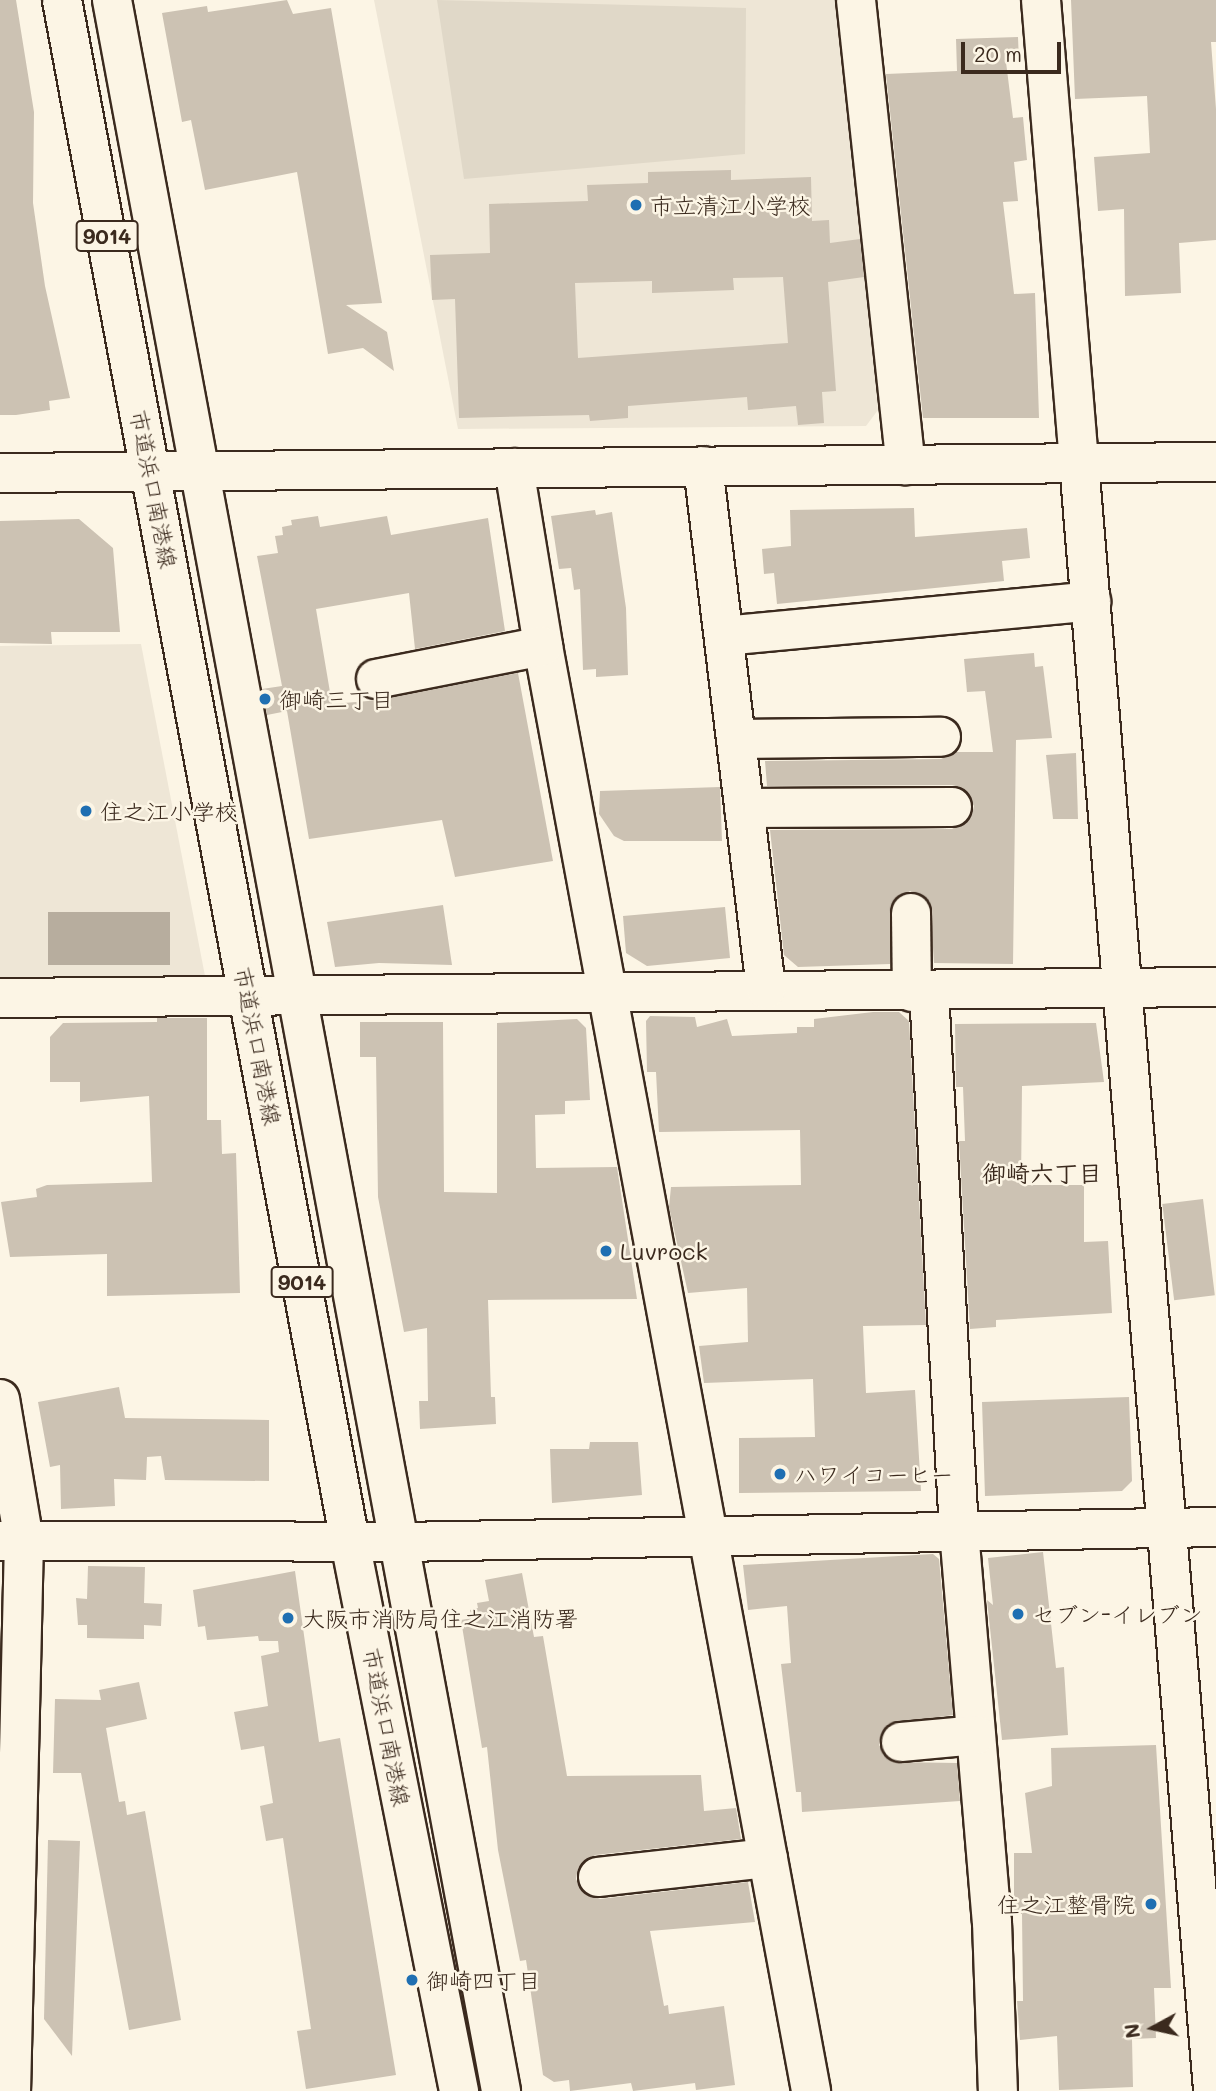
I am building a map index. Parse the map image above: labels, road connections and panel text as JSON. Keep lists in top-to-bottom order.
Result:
{
  "streets": {
    "street": ["9014", "市道浜口南港線"]
  },
  "districts": ["御崎六丁目"],
  "places": [
    "市立清江小学校",
    "御崎三丁目",
    "住之江小学校",
    "Luvrock",
    "ハワイコーヒー",
    "セブン-イレブン",
    "大阪市消防局住之江消防署",
    "住之江整骨院",
    "御崎四丁目"
  ],
  "scale_bar": "20 m",
  "north": "left"
}
